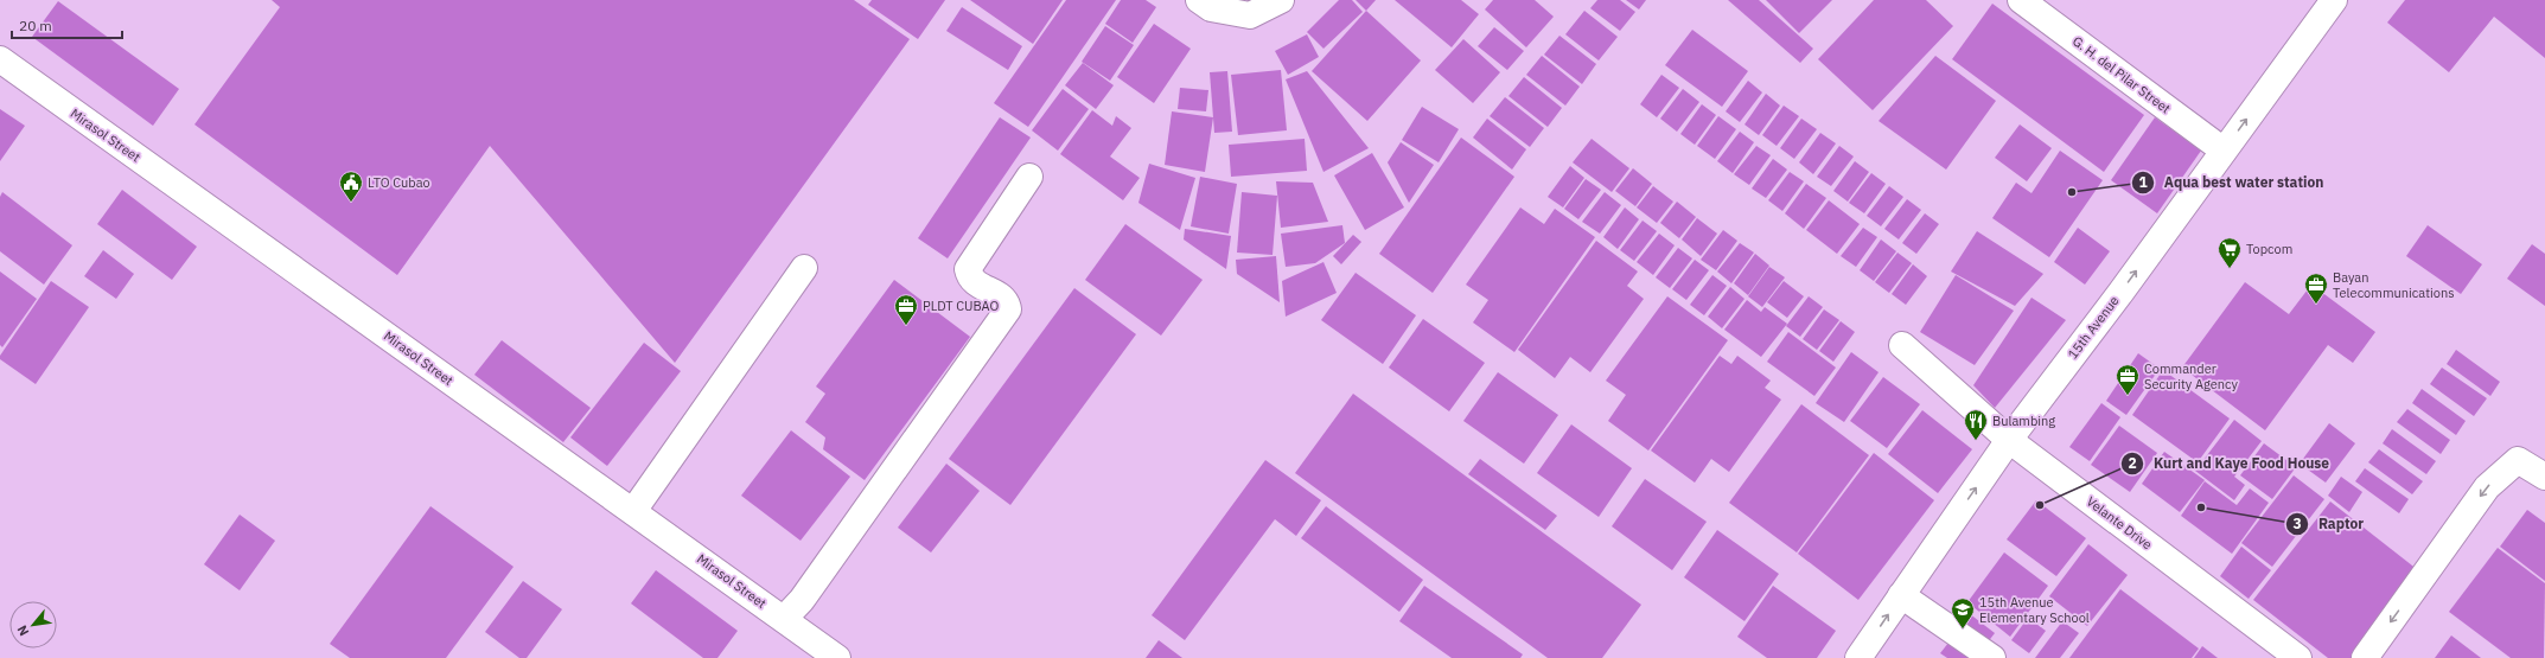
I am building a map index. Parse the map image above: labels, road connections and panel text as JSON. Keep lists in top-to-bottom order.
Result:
{
  "streets": {
    "street": [
      "G. H. del Pilar Street",
      "Mirasol Street",
      "15th Avenue",
      "Velante Drive"
    ]
  },
  "crossings": [
    ["G. H. del Pilar Street", "15th Avenue"],
    ["15th Avenue", "Velante Drive"]
  ],
  "one_way": ["15th Avenue"],
  "places": {
    "other": ["Aqua best water station", "Kurt and Kaye Food House", "Raptor"],
    "public building": ["LTO Cubao"],
    "supermarket": ["Topcom"],
    "office": ["Bayan Telecommunications", "PLDT CUBAO", "Commander Security Agency"],
    "restaurant": ["Bulambing"],
    "school or university": ["15th Avenue Elementary School"]
  },
  "scale_bar": "20 m",
  "north": "bottom left"
}
